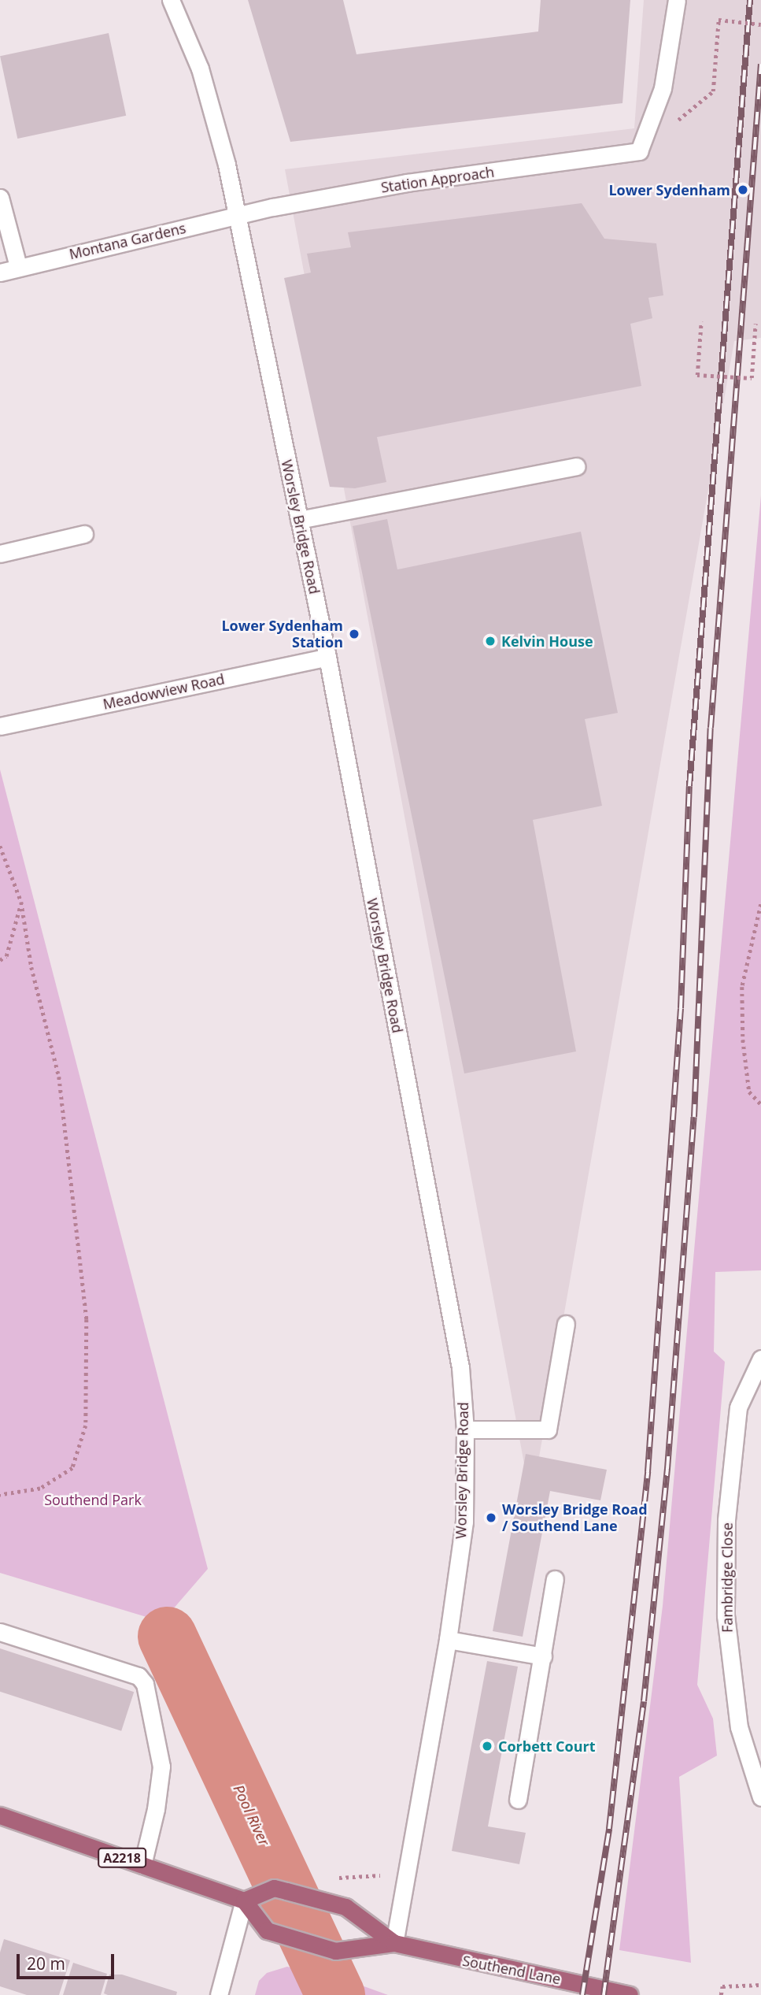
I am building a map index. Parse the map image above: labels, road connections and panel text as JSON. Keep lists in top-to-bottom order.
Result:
{
  "streets": {
    "main road": ["A2218", "Southend Lane"],
    "street": [
      "Station Approach",
      "Montana Gardens",
      "Worsley Bridge Road",
      "Meadowview Road",
      "Fambridge Close"
    ]
  },
  "crossings": [
    ["Station Approach", "Montana Gardens"],
    ["Station Approach", "Worsley Bridge Road"],
    ["Montana Gardens", "Worsley Bridge Road"],
    ["Worsley Bridge Road", "Meadowview Road"],
    ["Worsley Bridge Road", "Southend Lane"],
    ["A2218", "Southend Lane"]
  ],
  "water": ["Pool River"],
  "parks": ["Southend Park"],
  "places": [
    "Lower Sydenham",
    "Lower Sydenham Station",
    "Kelvin House",
    "Worsley Bridge Road / Southend Lane",
    "Corbett Court"
  ],
  "scale_bar": "20 m"
}
